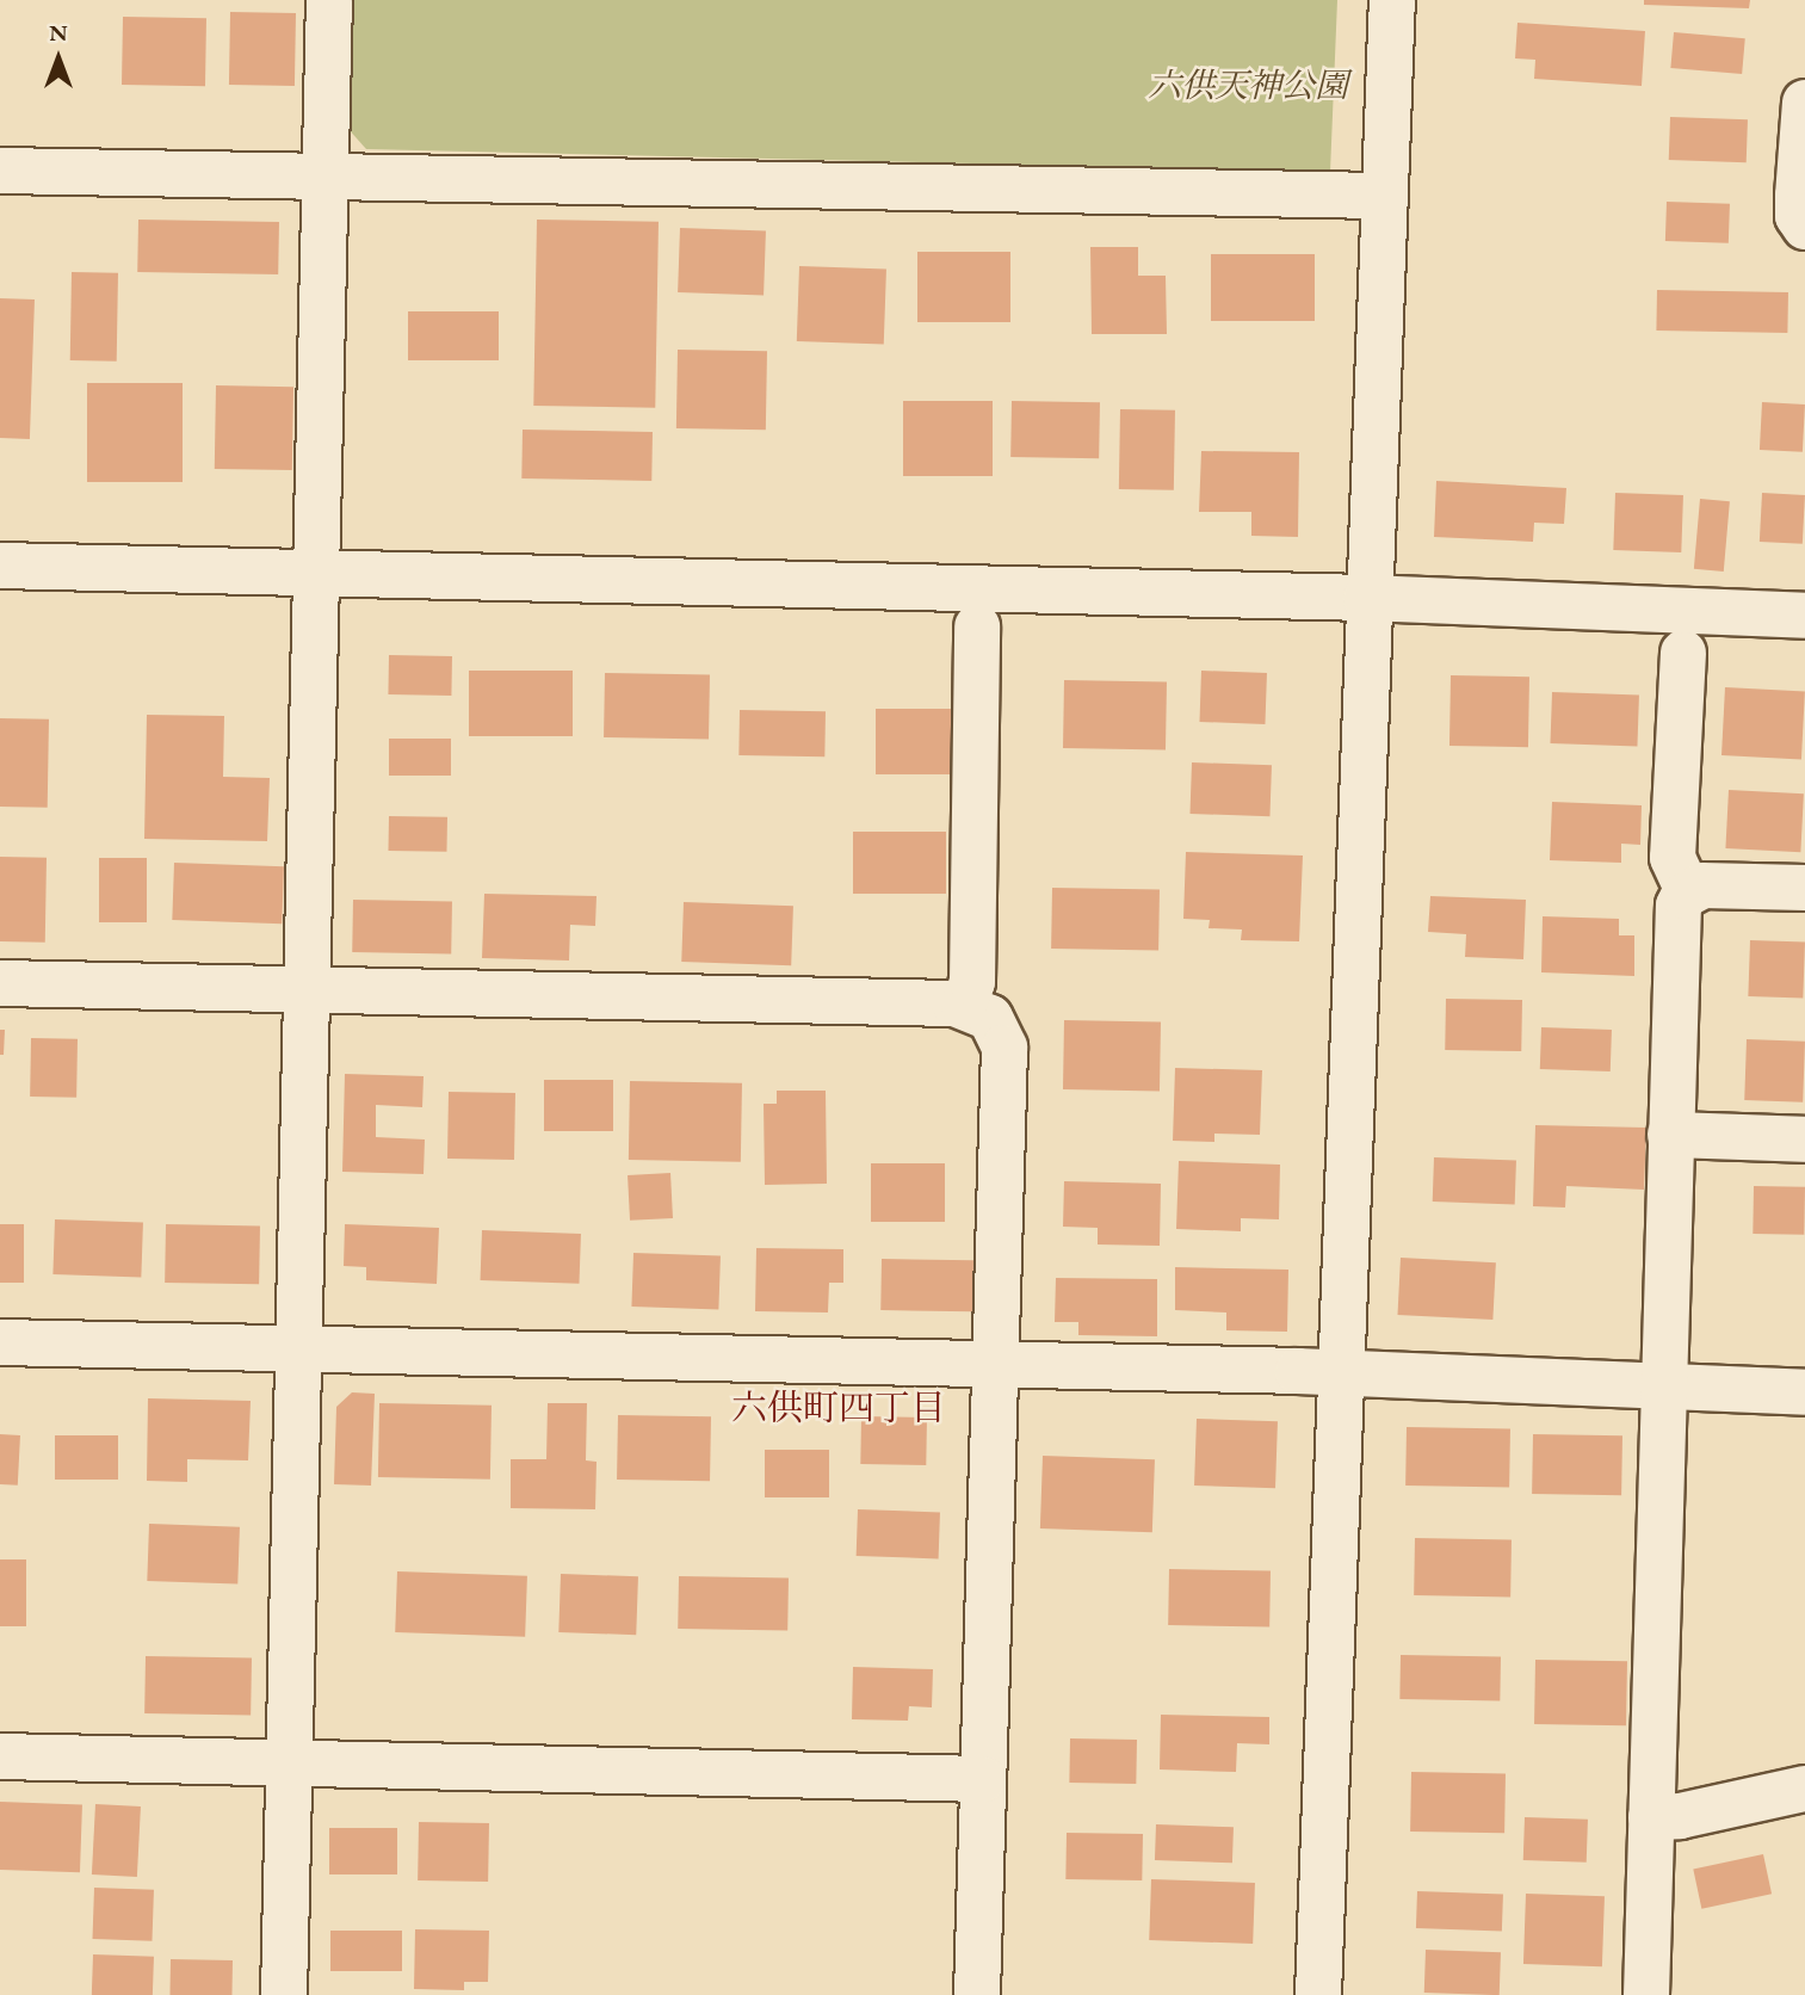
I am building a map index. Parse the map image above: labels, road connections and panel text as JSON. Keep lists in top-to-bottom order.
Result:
{
  "districts": ["六供町四丁目"],
  "parks": ["六供天神公園"],
  "north": "top"
}
